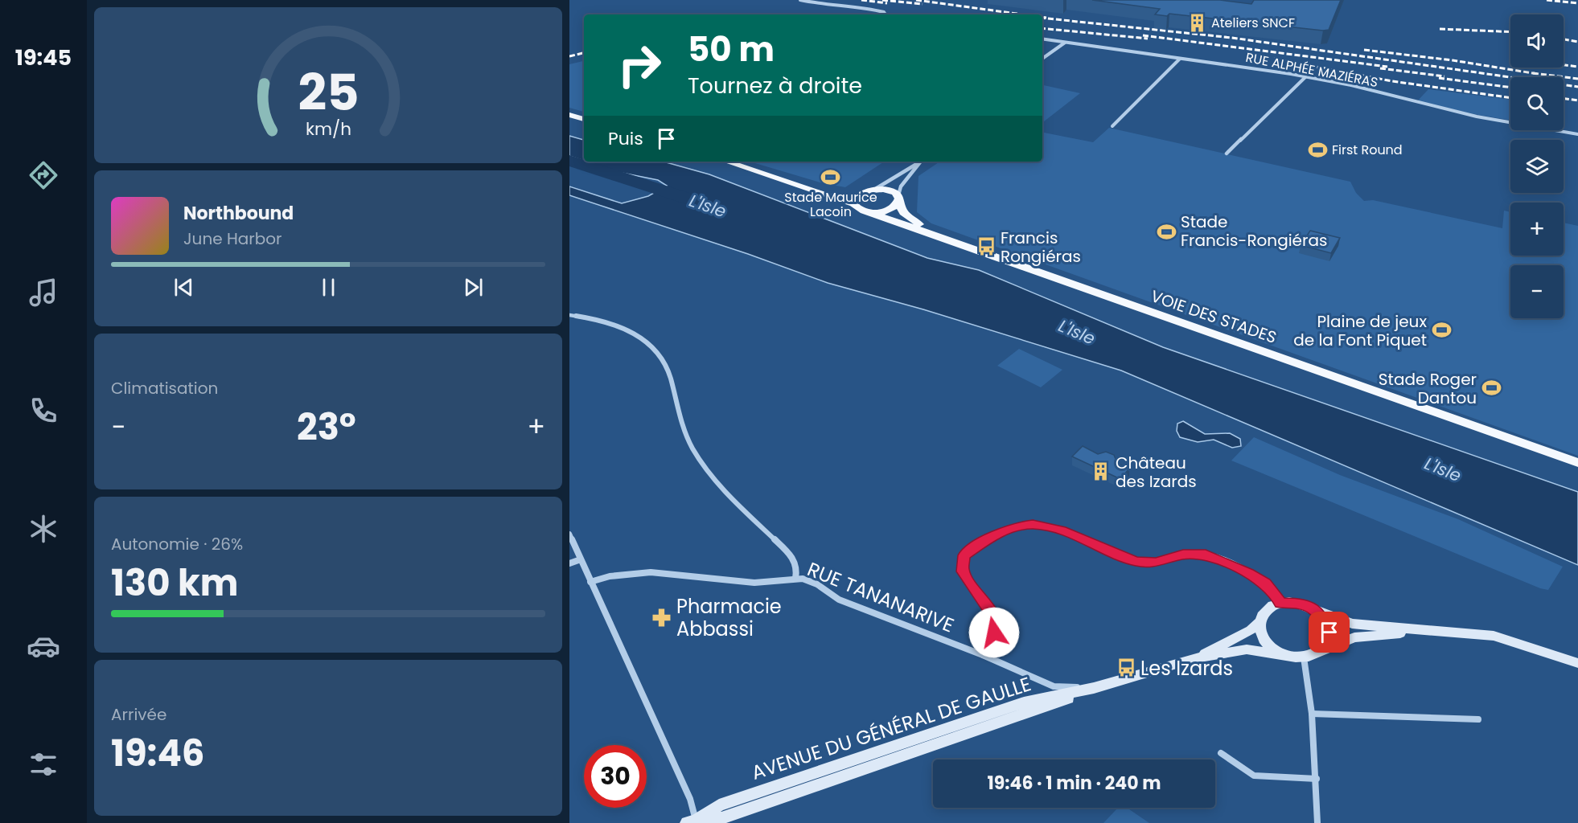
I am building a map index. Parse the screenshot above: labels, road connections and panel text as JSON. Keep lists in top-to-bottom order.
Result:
{
  "streets": {
    "main road": ["VOIE DES STADES"],
    "street": ["RUE ALPHÉE MAZIÉRAS", "RUE TANANARIVE"]
  },
  "water": ["L'Isle"],
  "places": {
    "building": ["Ateliers SNCF", "Château des Izards"],
    "sports": [
      "First Round",
      "Stade Maurice Lacoin",
      "Stade Francis-Rongiéras",
      "Plaine de jeux de la Font Piquet",
      "Stade Roger Dantou"
    ],
    "bus stop": ["Francis Rongiéras", "Les Izards"],
    "pharmacy": ["Pharmacie Abbassi"]
  },
  "page": {
    "tabs": "19:45",
    "map_buttons": ["+", "−"],
    "turn": ["50 m", "Tournez à droite"],
    "then": "Puis",
    "song": ["Northbound", "June Harbor"],
    "tile": [
      "Climatisation",
      ["Autonomie · 26%", "130 km"],
      ["Arrivée", "19:46"]
    ],
    "heat": ["−", "23°", "+"],
    "limit": "30",
    "trip": "19:46 · 1 min · 240 m",
    "gauge": ["25", "km/h"]
  }
}
